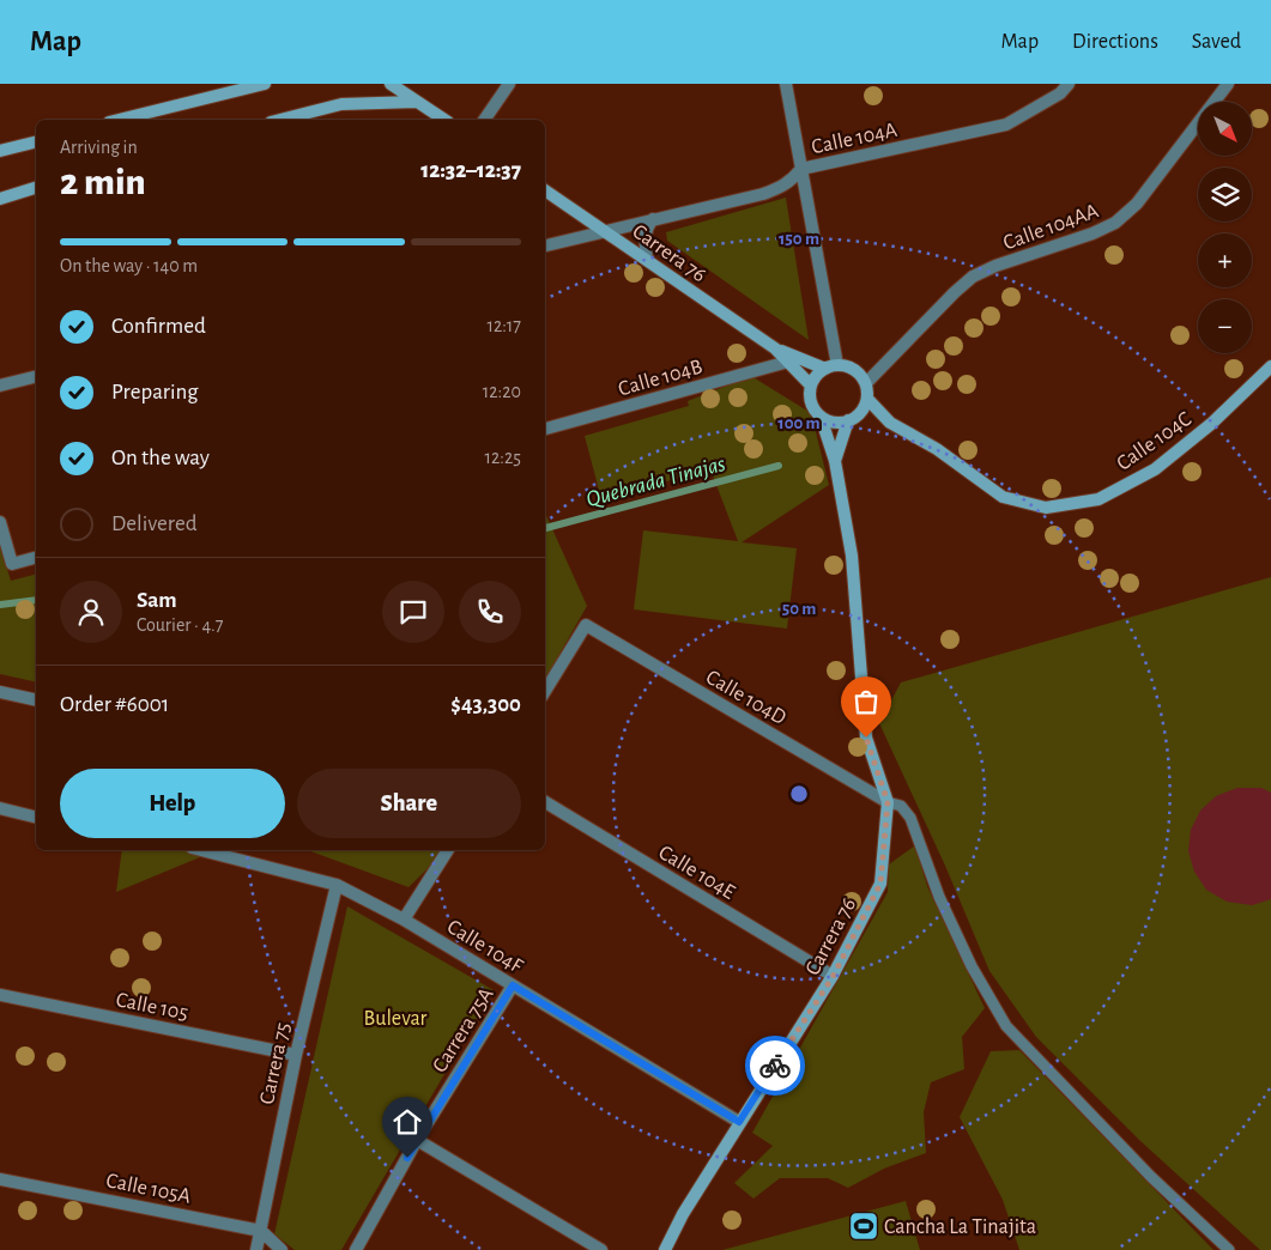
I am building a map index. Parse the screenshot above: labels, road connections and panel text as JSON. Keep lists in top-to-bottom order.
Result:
{
  "streets": {
    "main road": ["Carrera 76", "Calle 104C"],
    "street": [
      "Calle 104A",
      "Calle 104AA",
      "Calle 104B",
      "Calle 104D",
      "Calle 104E",
      "Calle 104F",
      "Calle 105",
      "Carrera 75A",
      "Carrera 75",
      "Calle 105A"
    ]
  },
  "crossings": [
    ["Calle 104A", "Carrera 76"],
    ["Calle 104AA", "Carrera 76"],
    ["Carrera 76", "Calle 104B"],
    ["Carrera 76", "Calle 104D"],
    ["Carrera 76", "Calle 104E"],
    ["Carrera 76", "Calle 104F"],
    ["Calle 104F", "Carrera 75A"],
    ["Calle 104F", "Carrera 75"],
    ["Calle 105", "Carrera 75"],
    ["Carrera 75", "Calle 105A"]
  ],
  "water": ["Quebrada Tinajas"],
  "parks": ["Bulevar"],
  "places": {
    "sports": ["Cancha La Tinajita"]
  },
  "north": "bottom right",
  "page": {
    "header": "Map",
    "nav": ["Map", "Directions", "Saved"],
    "map_buttons": ["+", "−"],
    "heading": ["2 min", "Arriving in", "12:32–12:37"],
    "panel": [
      "Sam",
      "Courier · 4.7",
      "Order #6001",
      "$43,300"
    ],
    "bar": "On the way · 140 m",
    "list": [
      ["Confirmed", "12:17"],
      ["Preparing", "12:20"],
      ["On the way", "12:25"],
      "Delivered"
    ],
    "buttons": ["Help", "Share"]
  },
  "rings": ["150 m", "100 m", "50 m"]
}
